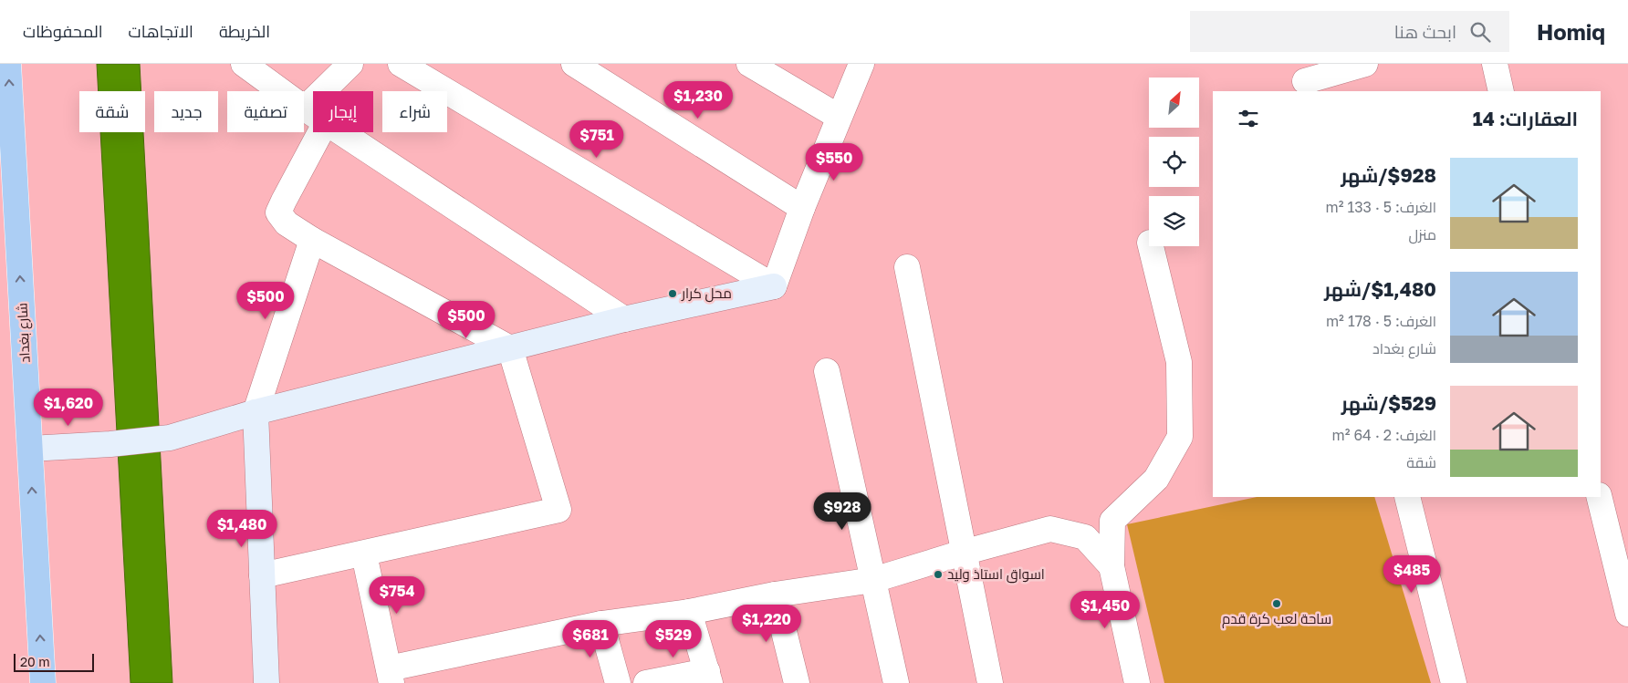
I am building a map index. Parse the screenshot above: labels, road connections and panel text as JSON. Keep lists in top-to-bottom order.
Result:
{
  "streets": {
    "highway": ["شارع بغداد"]
  },
  "one_way": ["شارع بغداد"],
  "places": ["محل كرار", "اسواق استاذ وليد", "ساحة لعب كرة قدم"],
  "scale_bar": "20 m",
  "north": "top right",
  "page": {
    "header": "Homiq",
    "search": "ابحث هنا",
    "nav": ["الخريطة", "الاتجاهات", "المحفوظات"],
    "price": [
      "$1,230",
      "$751",
      "$550",
      "$500",
      "$500",
      "$1,620",
      "$928",
      "$1,480",
      "$485",
      "$754",
      "$1,450",
      "$1,220",
      "$681",
      "$529"
    ],
    "chip": [
      "شراء",
      "إيجار",
      "تصفية",
      "جديد",
      "شقة"
    ],
    "heading": "العقارات: 14",
    "list": [
      {
        "name": "$928/شهر",
        "note": "الغرف: 5 · 133 m² · منزل"
      },
      {
        "name": "$1,480/شهر",
        "note": "الغرف: 5 · 178 m² · شارع بغداد"
      },
      {
        "name": "$529/شهر",
        "note": "الغرف: 2 · 64 m² · شقة"
      }
    ],
    "scale": "20 m"
  }
}
